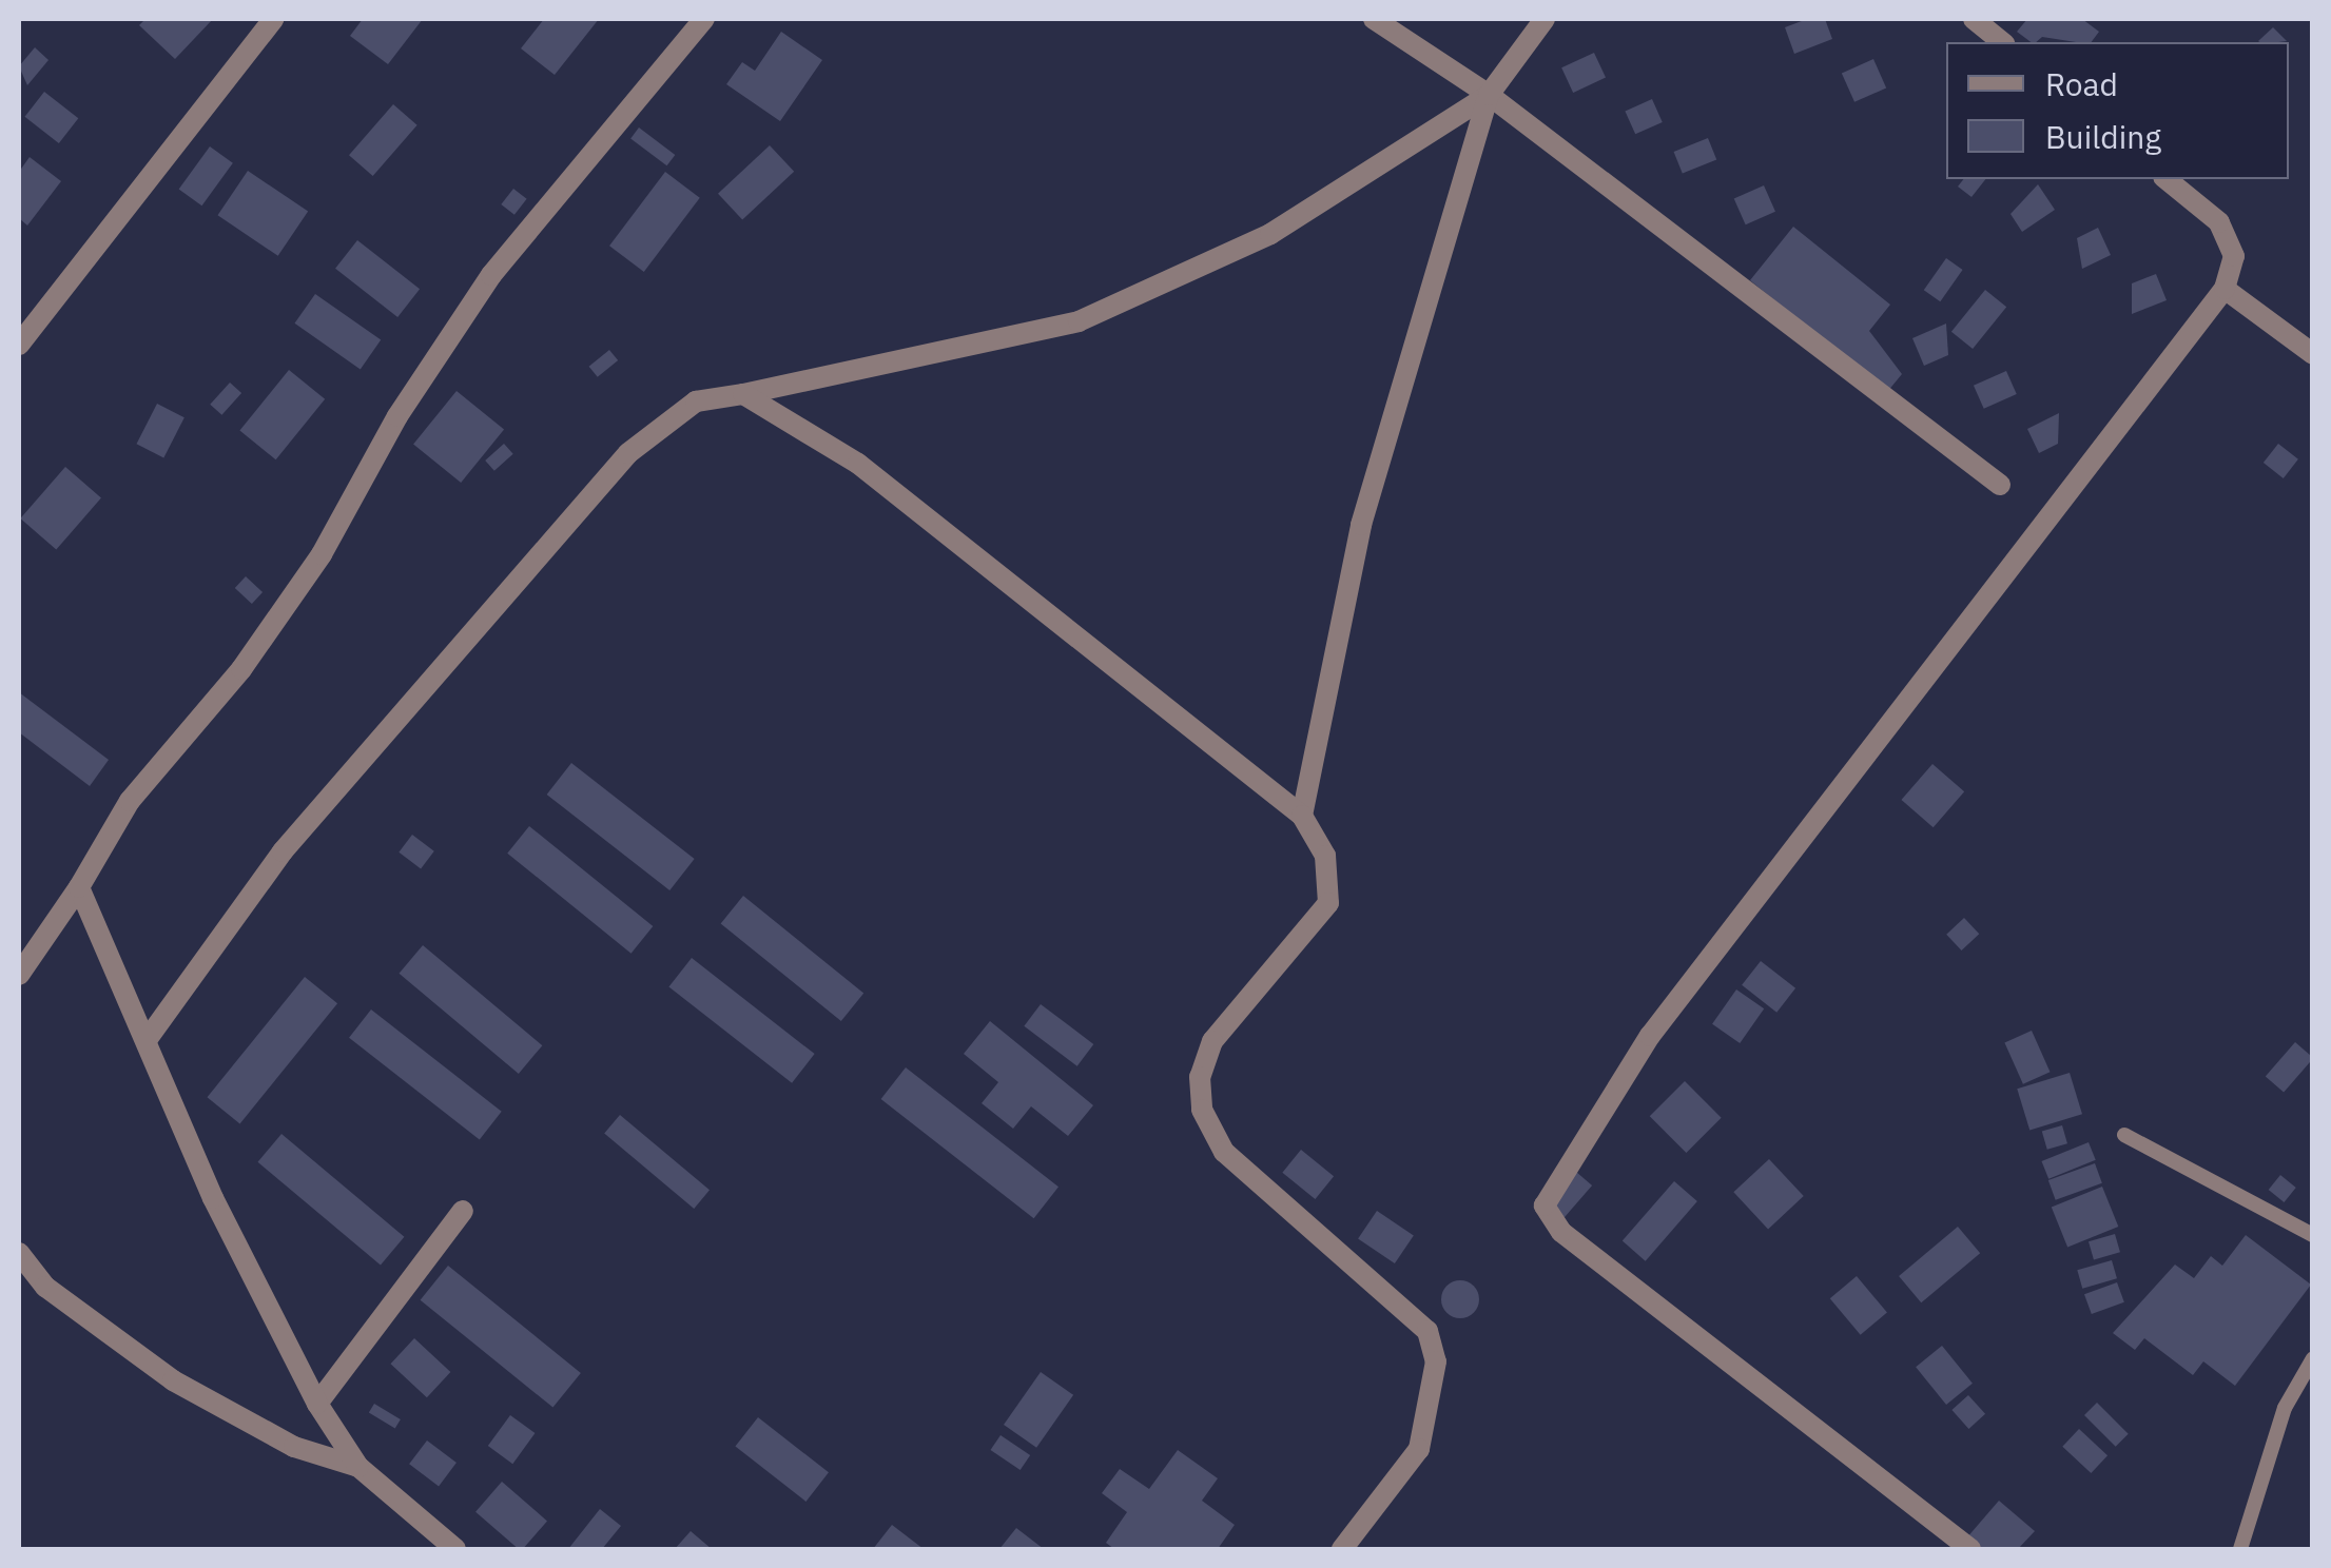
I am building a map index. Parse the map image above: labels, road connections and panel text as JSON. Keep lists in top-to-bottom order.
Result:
{
  "legend": ["Road", "Building"]
}
